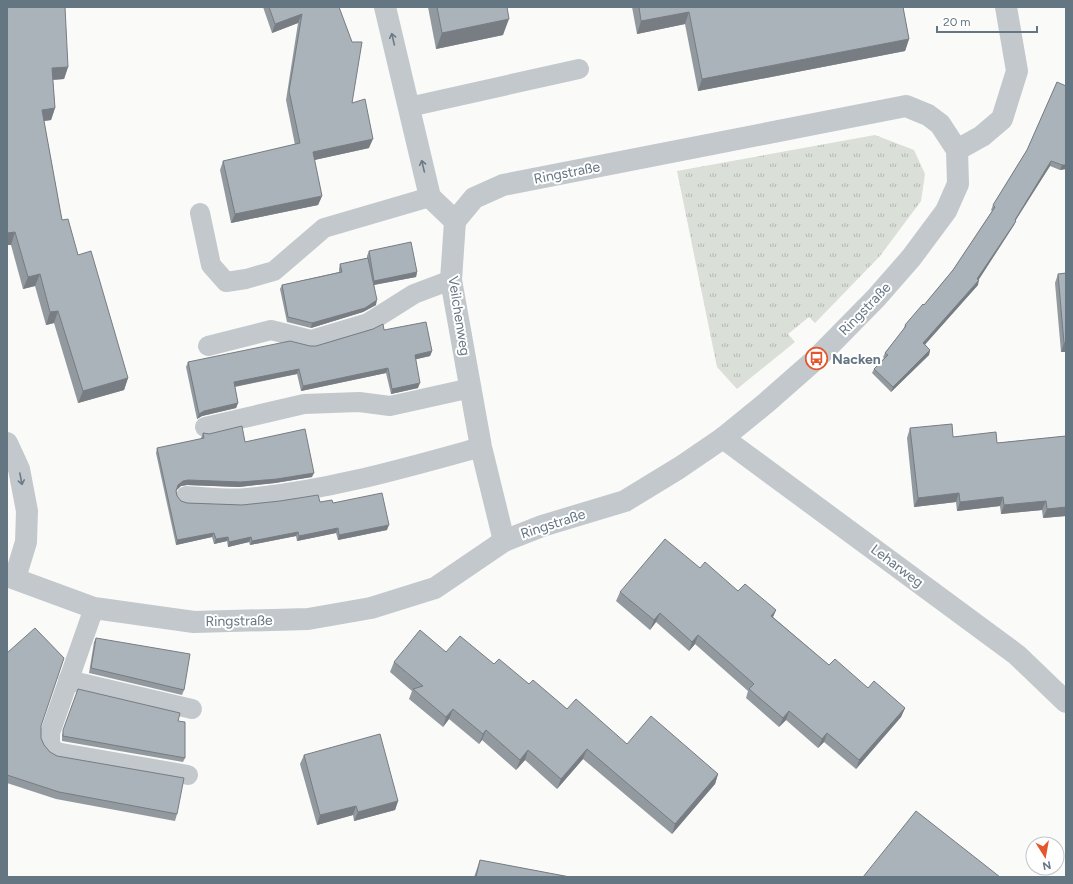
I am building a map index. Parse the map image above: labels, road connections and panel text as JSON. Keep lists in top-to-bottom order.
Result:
{
  "streets": {
    "street": ["Ringstraße", "Veilchenweg", "Leharweg"]
  },
  "crossings": [
    ["Ringstraße", "Veilchenweg"],
    ["Ringstraße", "Leharweg"]
  ],
  "places": {
    "bus stop": ["Nacken"]
  },
  "scale_bar": "20 m",
  "north": "bottom"
}
